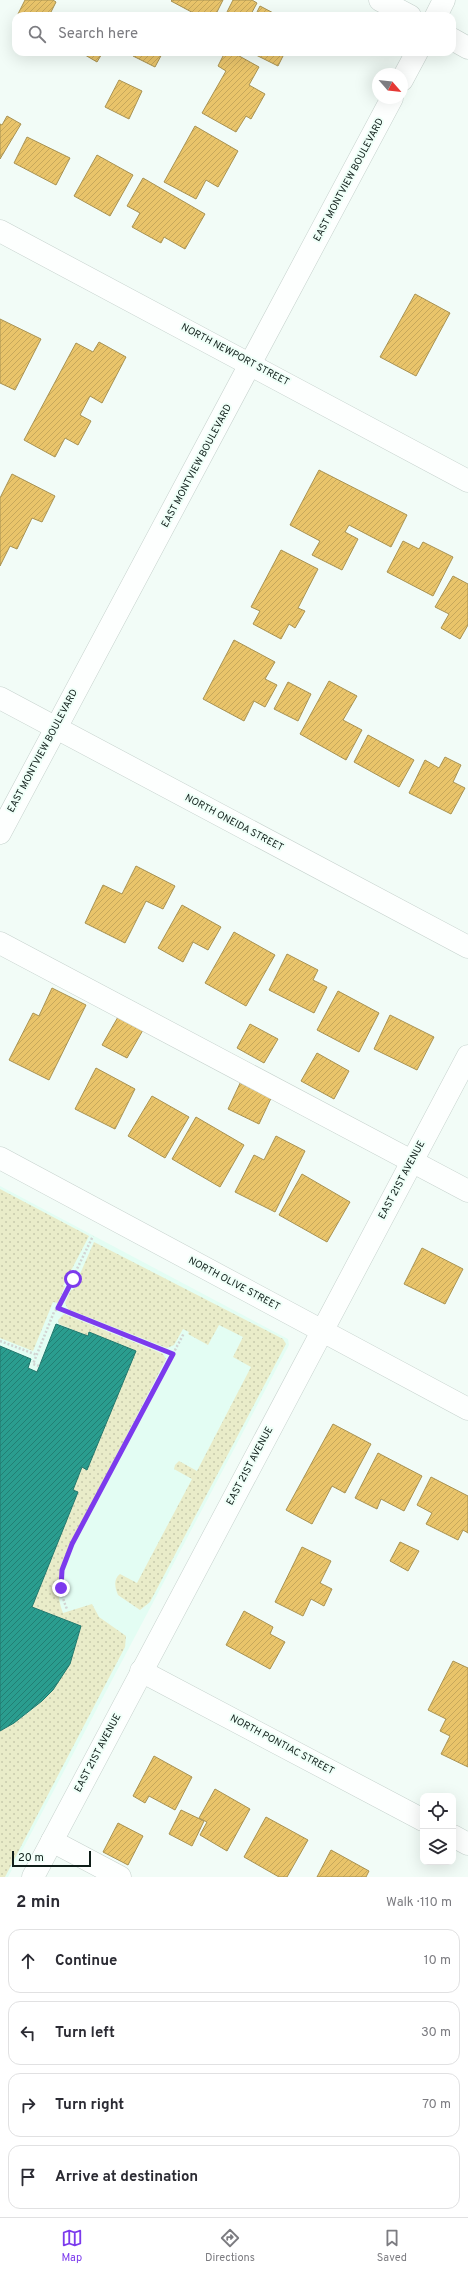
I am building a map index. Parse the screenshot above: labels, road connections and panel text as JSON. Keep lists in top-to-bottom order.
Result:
{
  "streets": {
    "street": [
      "EAST MONTVIEW BOULEVARD",
      "NORTH NEWPORT STREET",
      "NORTH ONEIDA STREET",
      "EAST 21ST AVENUE",
      "NORTH OLIVE STREET",
      "NORTH PONTIAC STREET"
    ]
  },
  "crossings": [
    ["EAST MONTVIEW BOULEVARD", "NORTH NEWPORT STREET"],
    ["EAST MONTVIEW BOULEVARD", "NORTH ONEIDA STREET"],
    ["EAST 21ST AVENUE", "NORTH OLIVE STREET"],
    ["EAST 21ST AVENUE", "NORTH PONTIAC STREET"]
  ],
  "scale_bar": "20 m",
  "north": "bottom right",
  "page": {
    "search": "Search here",
    "scale": "20 m",
    "heading": ["2 min", "Walk · 110 m"],
    "list": [
      ["Continue", "10 m"],
      ["Turn left", "30 m"],
      ["Turn right", "70 m"],
      "Arrive at destination"
    ],
    "nav": ["Map", "Directions", "Saved"]
  }
}
